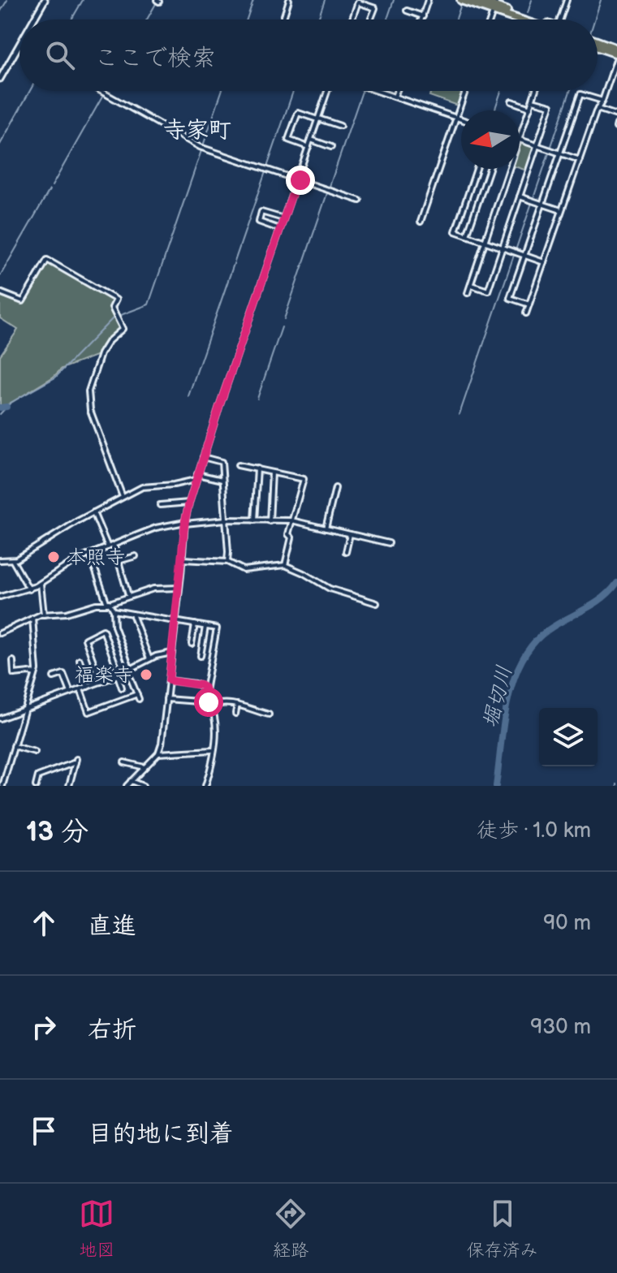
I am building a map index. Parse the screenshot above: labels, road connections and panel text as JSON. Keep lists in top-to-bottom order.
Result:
{
  "districts": ["寺家町"],
  "water": ["堀切川"],
  "places": ["本照寺", "福楽寺"],
  "north": "left",
  "page": {
    "search": "ここで検索",
    "heading": ["13 分", "徒歩 · 1.0 km"],
    "list": [
      ["直進", "90 m"],
      ["右折", "930 m"],
      "目的地に到着"
    ],
    "nav": ["地図", "経路", "保存済み"]
  }
}
